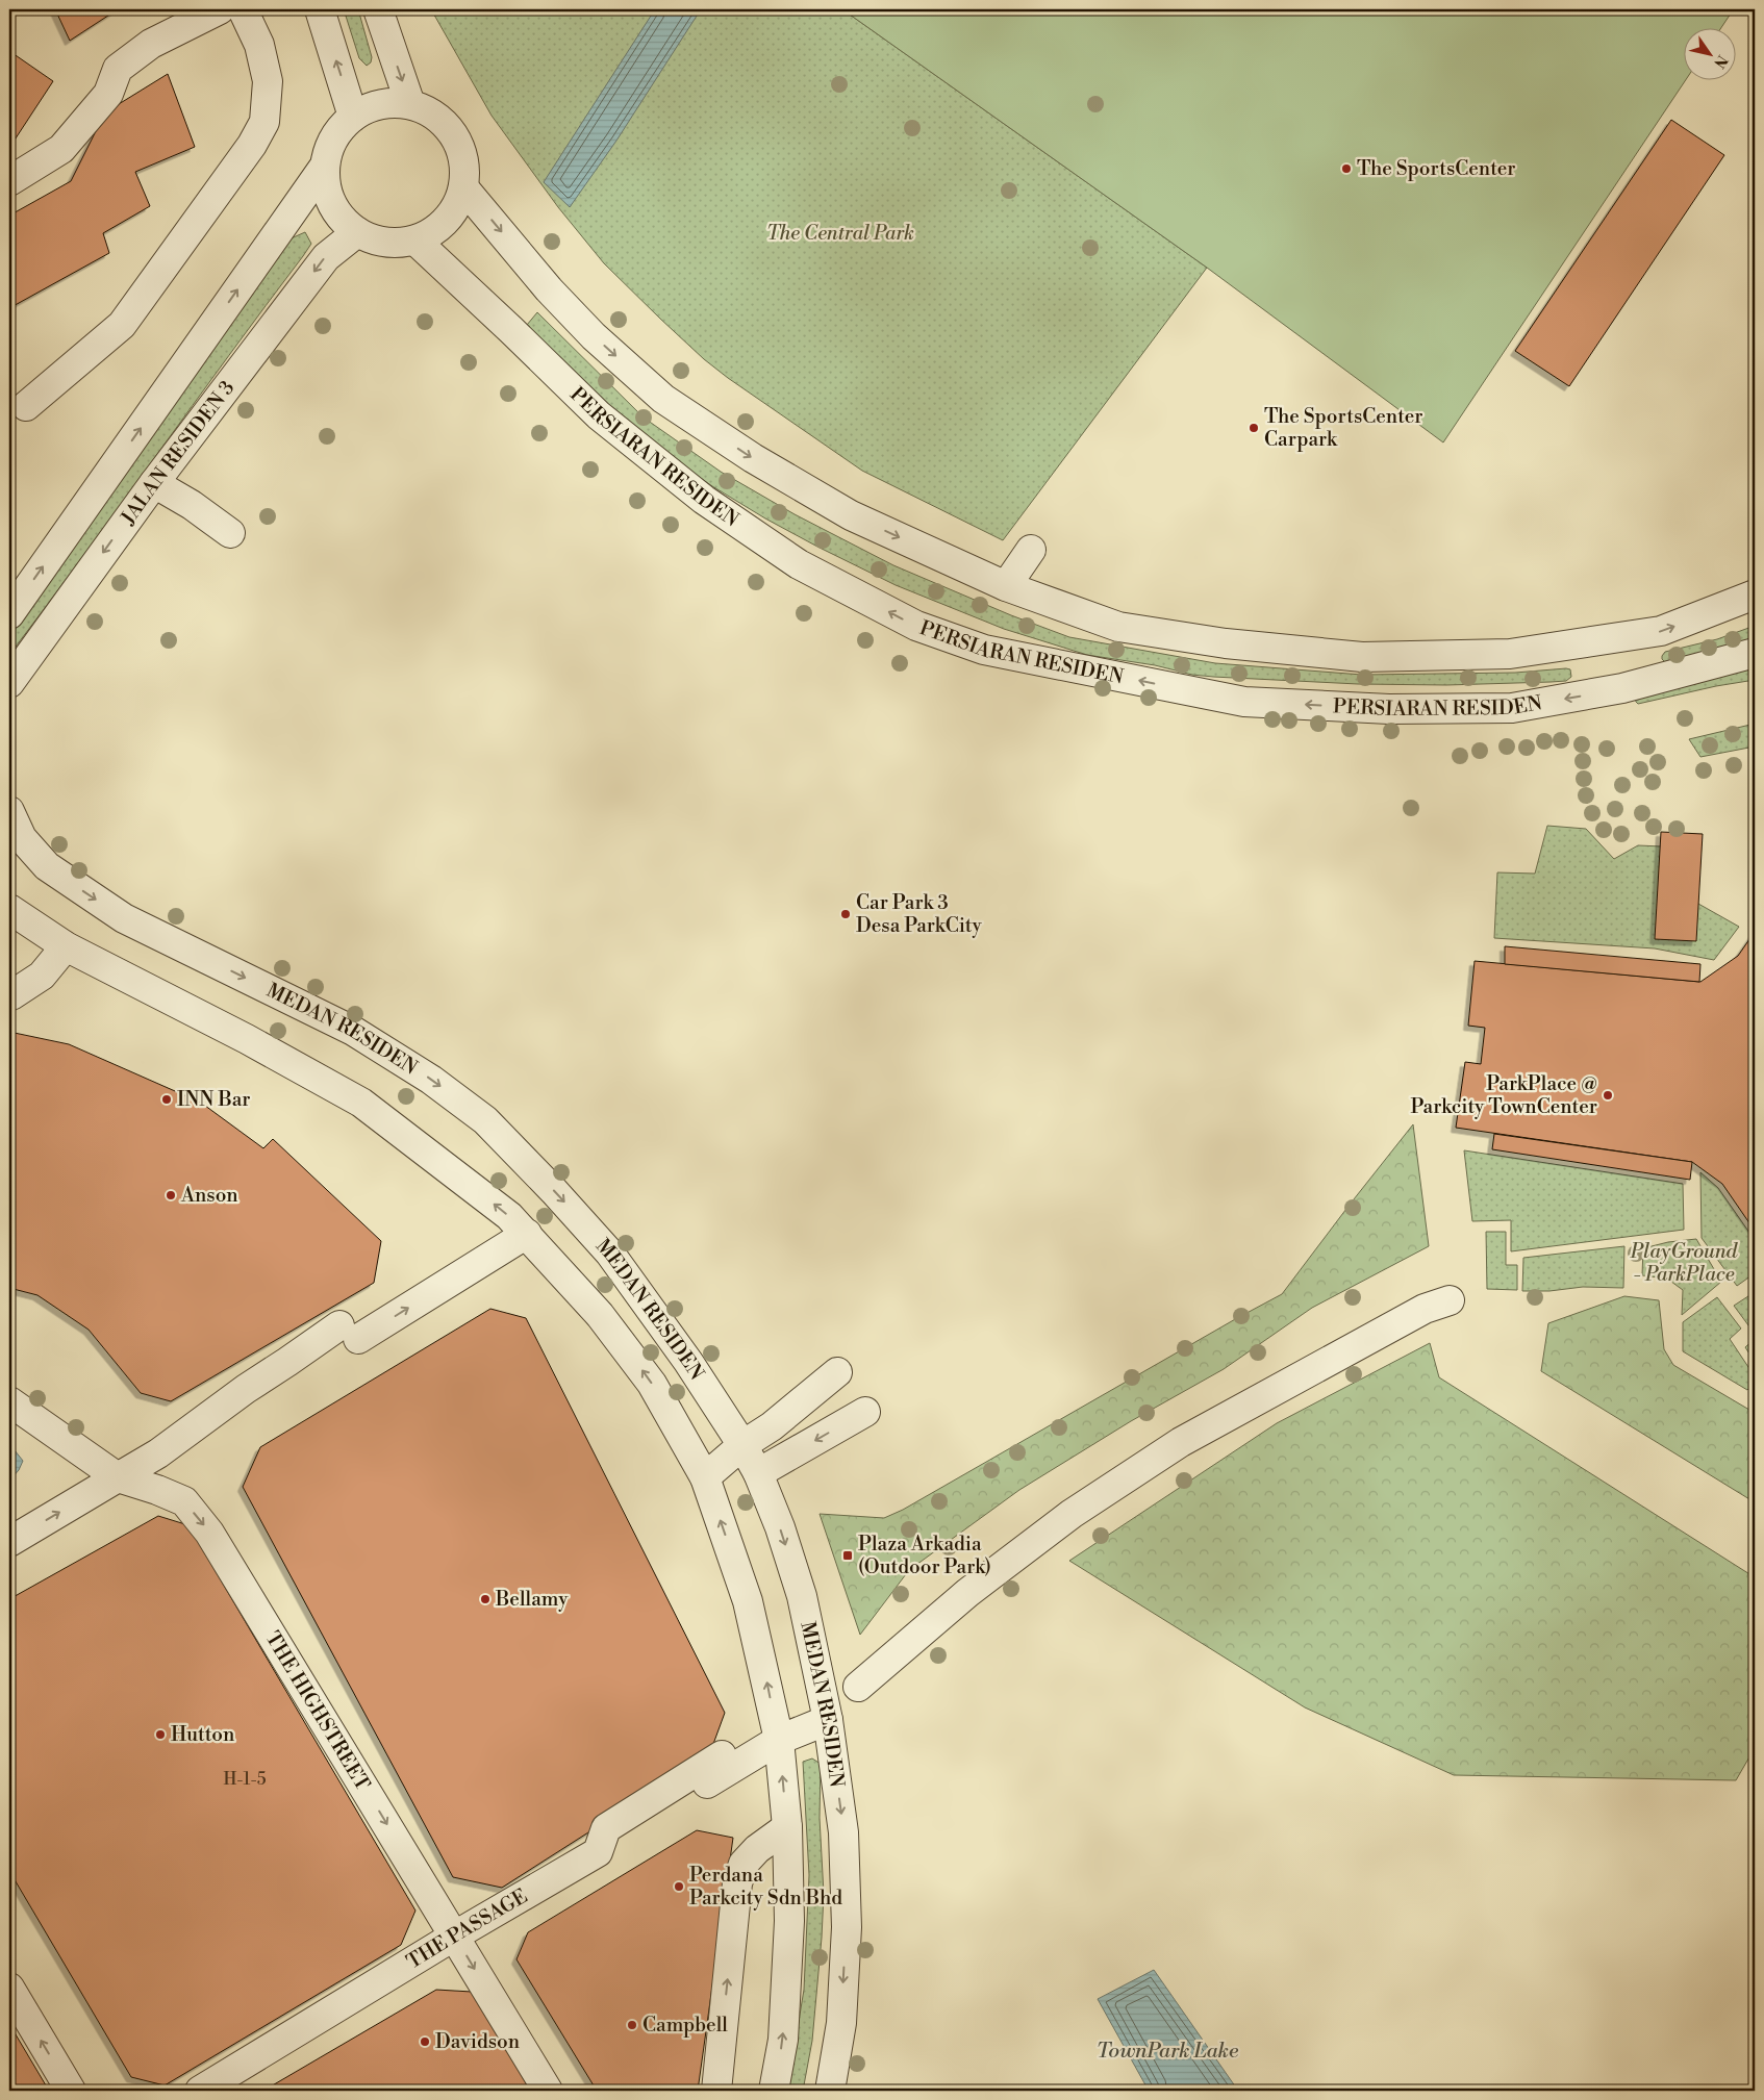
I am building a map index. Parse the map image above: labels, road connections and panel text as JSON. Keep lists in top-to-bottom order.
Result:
{
  "streets": {
    "street": [
      "JALAN RESIDEN 3",
      "PERSIARAN RESIDEN",
      "MEDAN RESIDEN",
      "THE HIGHSTREET",
      "THE PASSAGE"
    ]
  },
  "crossings": [
    ["JALAN RESIDEN 3", "PERSIARAN RESIDEN"],
    ["THE HIGHSTREET", "THE PASSAGE"]
  ],
  "one_way": ["THE HIGHSTREET"],
  "water": ["TownPark Lake"],
  "parks": ["The Central Park", "PlayGround - ParkPlace"],
  "places": {
    "other": [
      "The SportsCenter",
      "The SportsCenter Carpark",
      "Car Park 3 Desa ParkCity",
      "ParkPlace @ Parkcity TownCenter",
      "INN Bar",
      "Anson",
      "Bellamy",
      "Hutton",
      "Perdana Parkcity Sdn Bhd",
      "Campbell",
      "Davidson"
    ],
    "transit": ["Plaza Arkadia (Outdoor Park)"]
  },
  "house_numbers": ["H-1-5"],
  "north": "bottom right"
}
